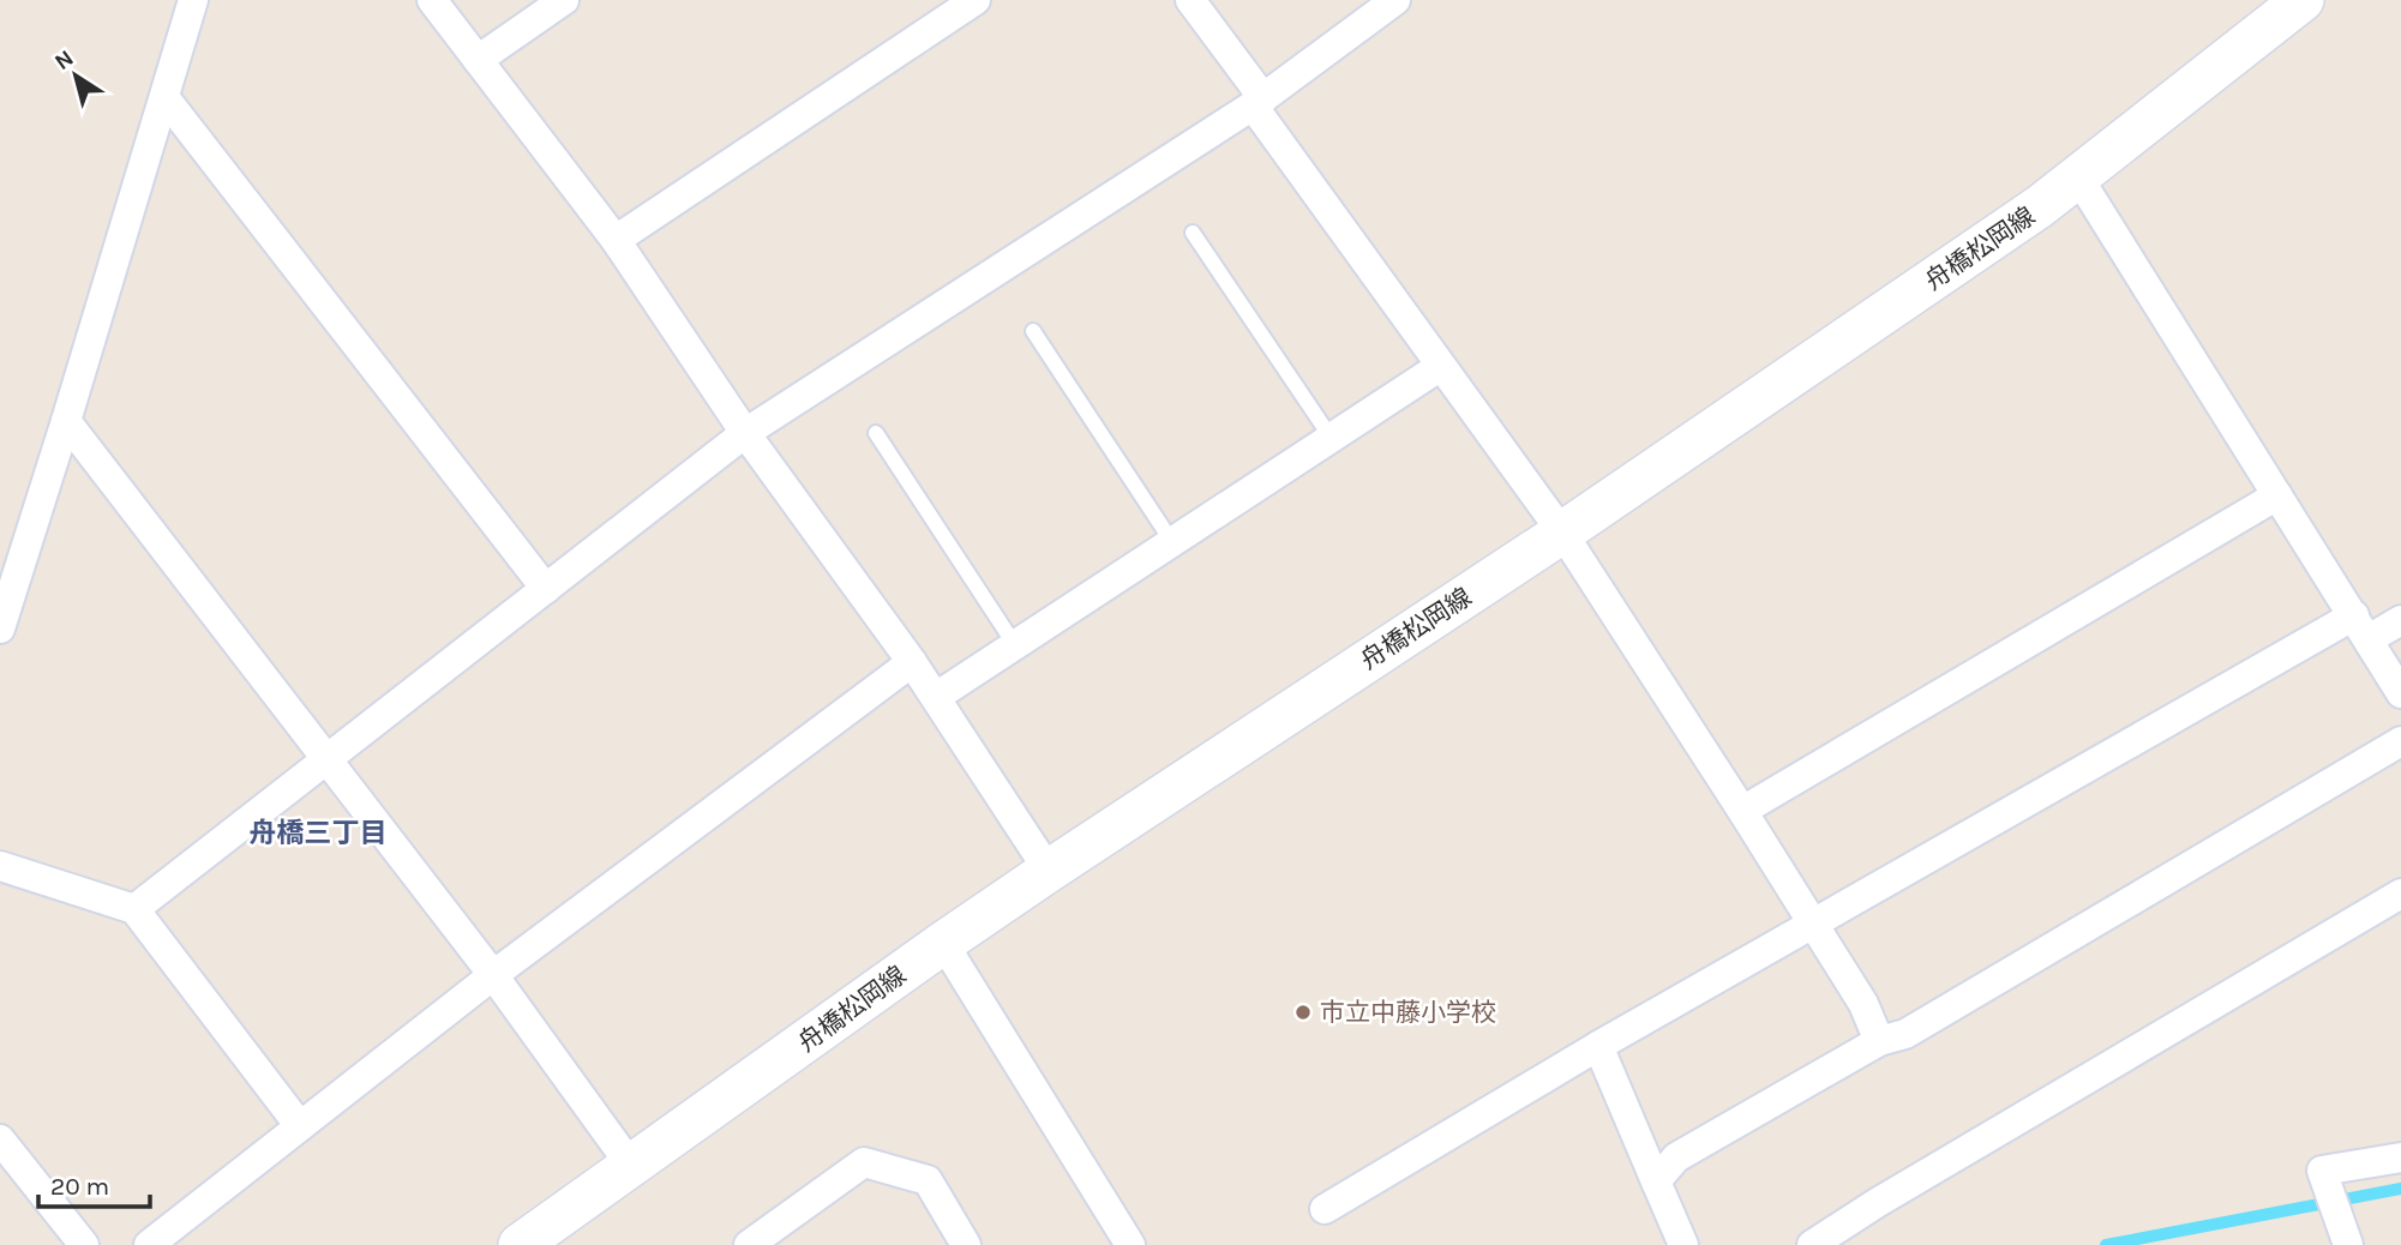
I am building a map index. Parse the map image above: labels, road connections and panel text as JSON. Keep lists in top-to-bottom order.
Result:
{
  "streets": {
    "main road": ["舟橋松岡線"]
  },
  "districts": ["舟橋三丁目"],
  "places": ["市立中藤小学校"],
  "scale_bar": "20 m",
  "north": "top left"
}
